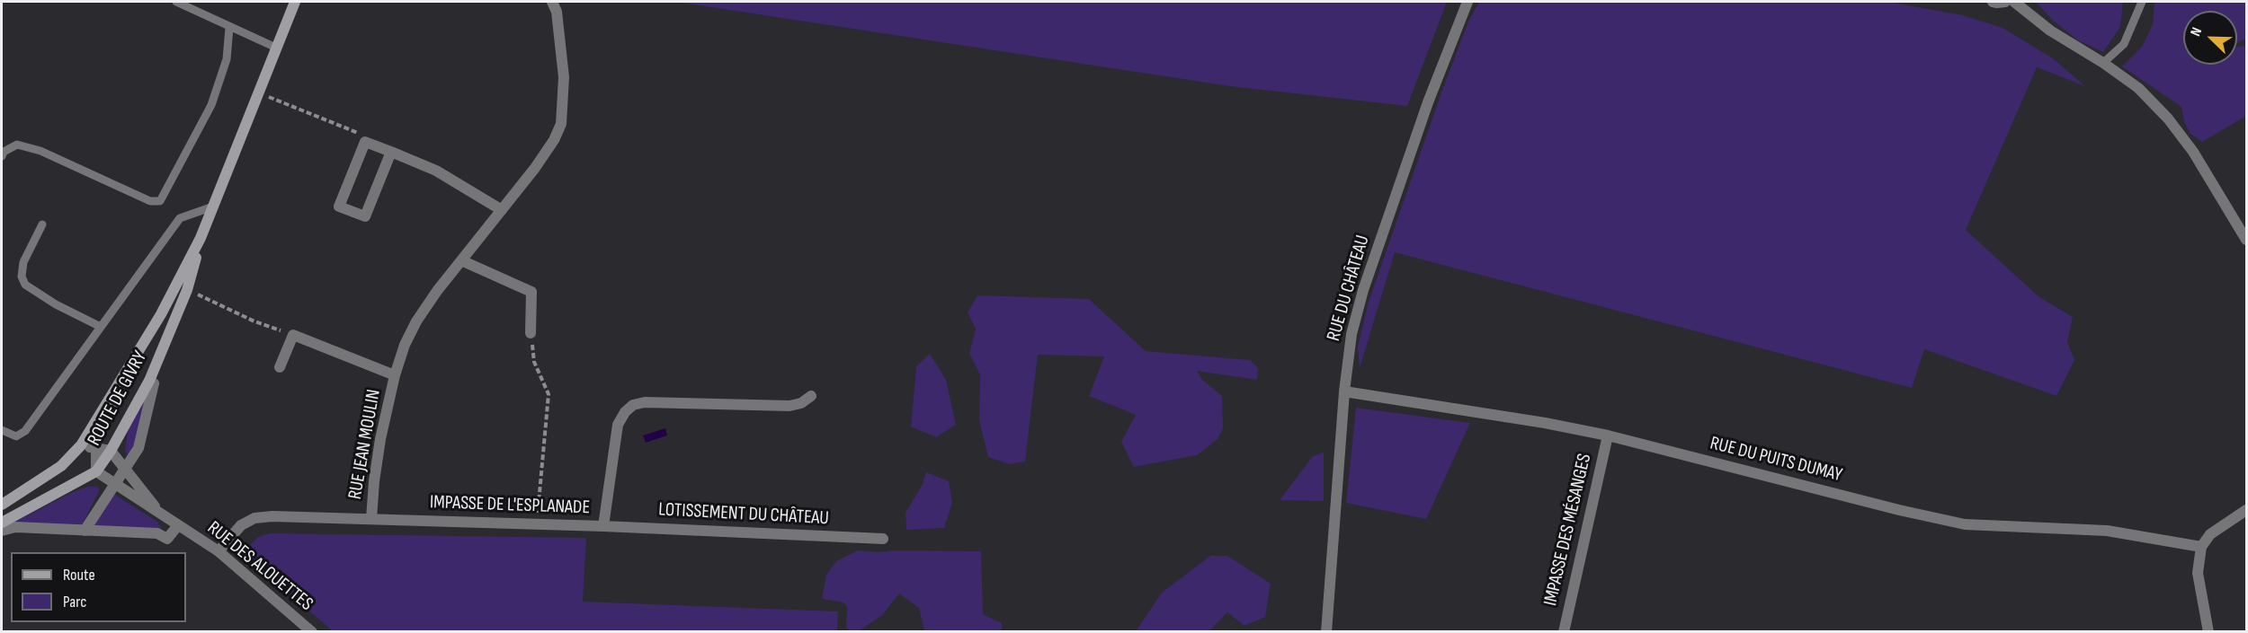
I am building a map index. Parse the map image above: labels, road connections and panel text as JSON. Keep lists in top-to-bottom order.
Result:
{
  "streets": {
    "main road": ["ROUTE DE GIVRY"],
    "street": [
      "RUE DU CHÂTEAU",
      "RUE JEAN MOULIN",
      "RUE DU PUITS DUMAY",
      "IMPASSE DE L'ESPLANADE",
      "LOTISSEMENT DU CHÂTEAU",
      "IMPASSE DES MÉSANGES",
      "RUE DES ALOUETTES"
    ]
  },
  "crossings": [
    ["RUE DU CHÂTEAU", "RUE DU PUITS DUMAY"],
    ["ROUTE DE GIVRY", "RUE DES ALOUETTES"],
    ["RUE JEAN MOULIN", "IMPASSE DE L'ESPLANADE"],
    ["RUE DU PUITS DUMAY", "IMPASSE DES MÉSANGES"],
    ["IMPASSE DE L'ESPLANADE", "LOTISSEMENT DU CHÂTEAU"],
    ["IMPASSE DE L'ESPLANADE", "RUE DES ALOUETTES"]
  ],
  "legend": ["Route", "Parc"],
  "north": "top left"
}
